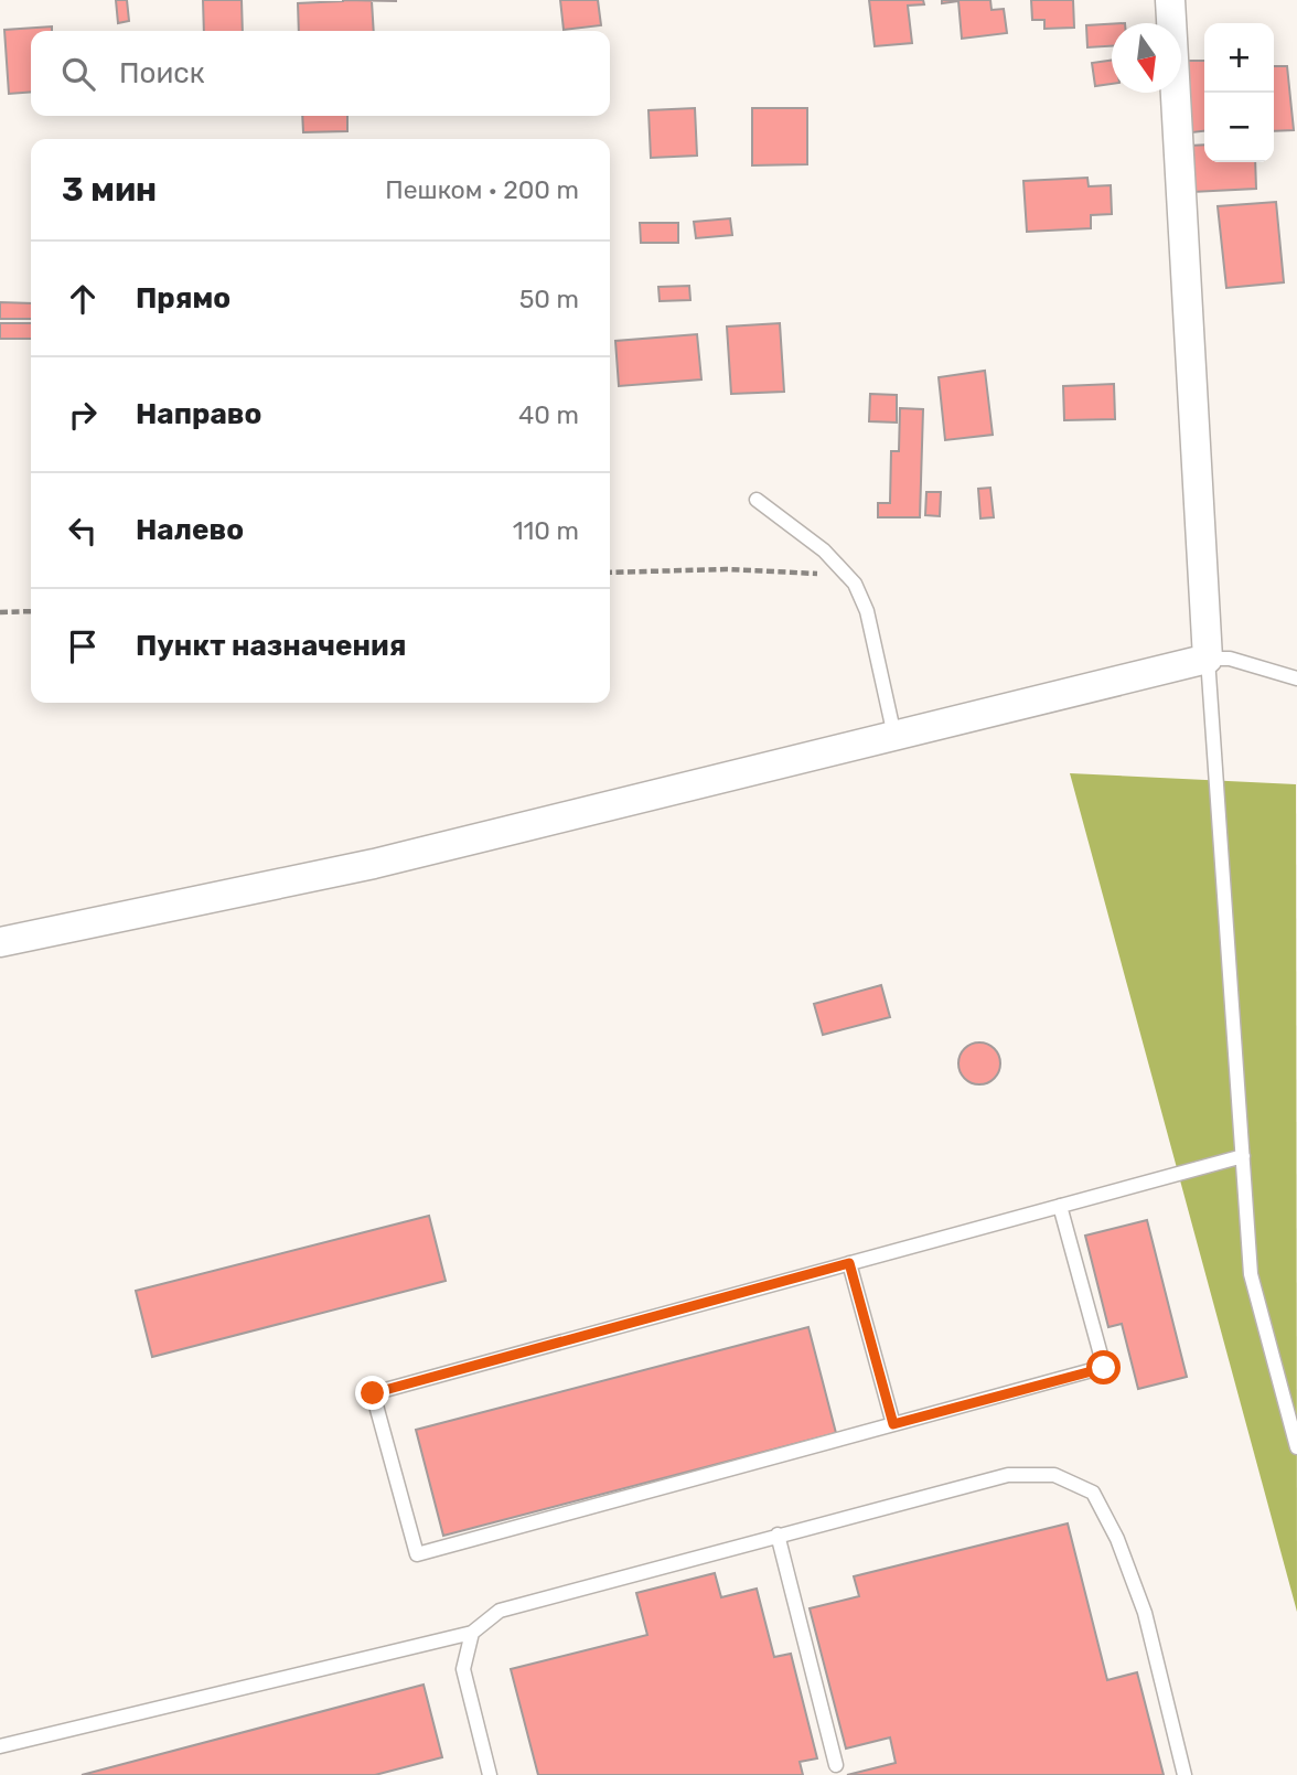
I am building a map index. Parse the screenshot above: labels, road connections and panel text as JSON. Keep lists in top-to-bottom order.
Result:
{
  "north": "bottom",
  "page": {
    "map_buttons": ["+", "−"],
    "search": "Поиск",
    "heading": ["3 мин", "Пешком · 200 m"],
    "list": [
      ["Прямо", "50 m"],
      ["Направо", "40 m"],
      ["Налево", "110 m"],
      "Пункт назначения"
    ]
  }
}
